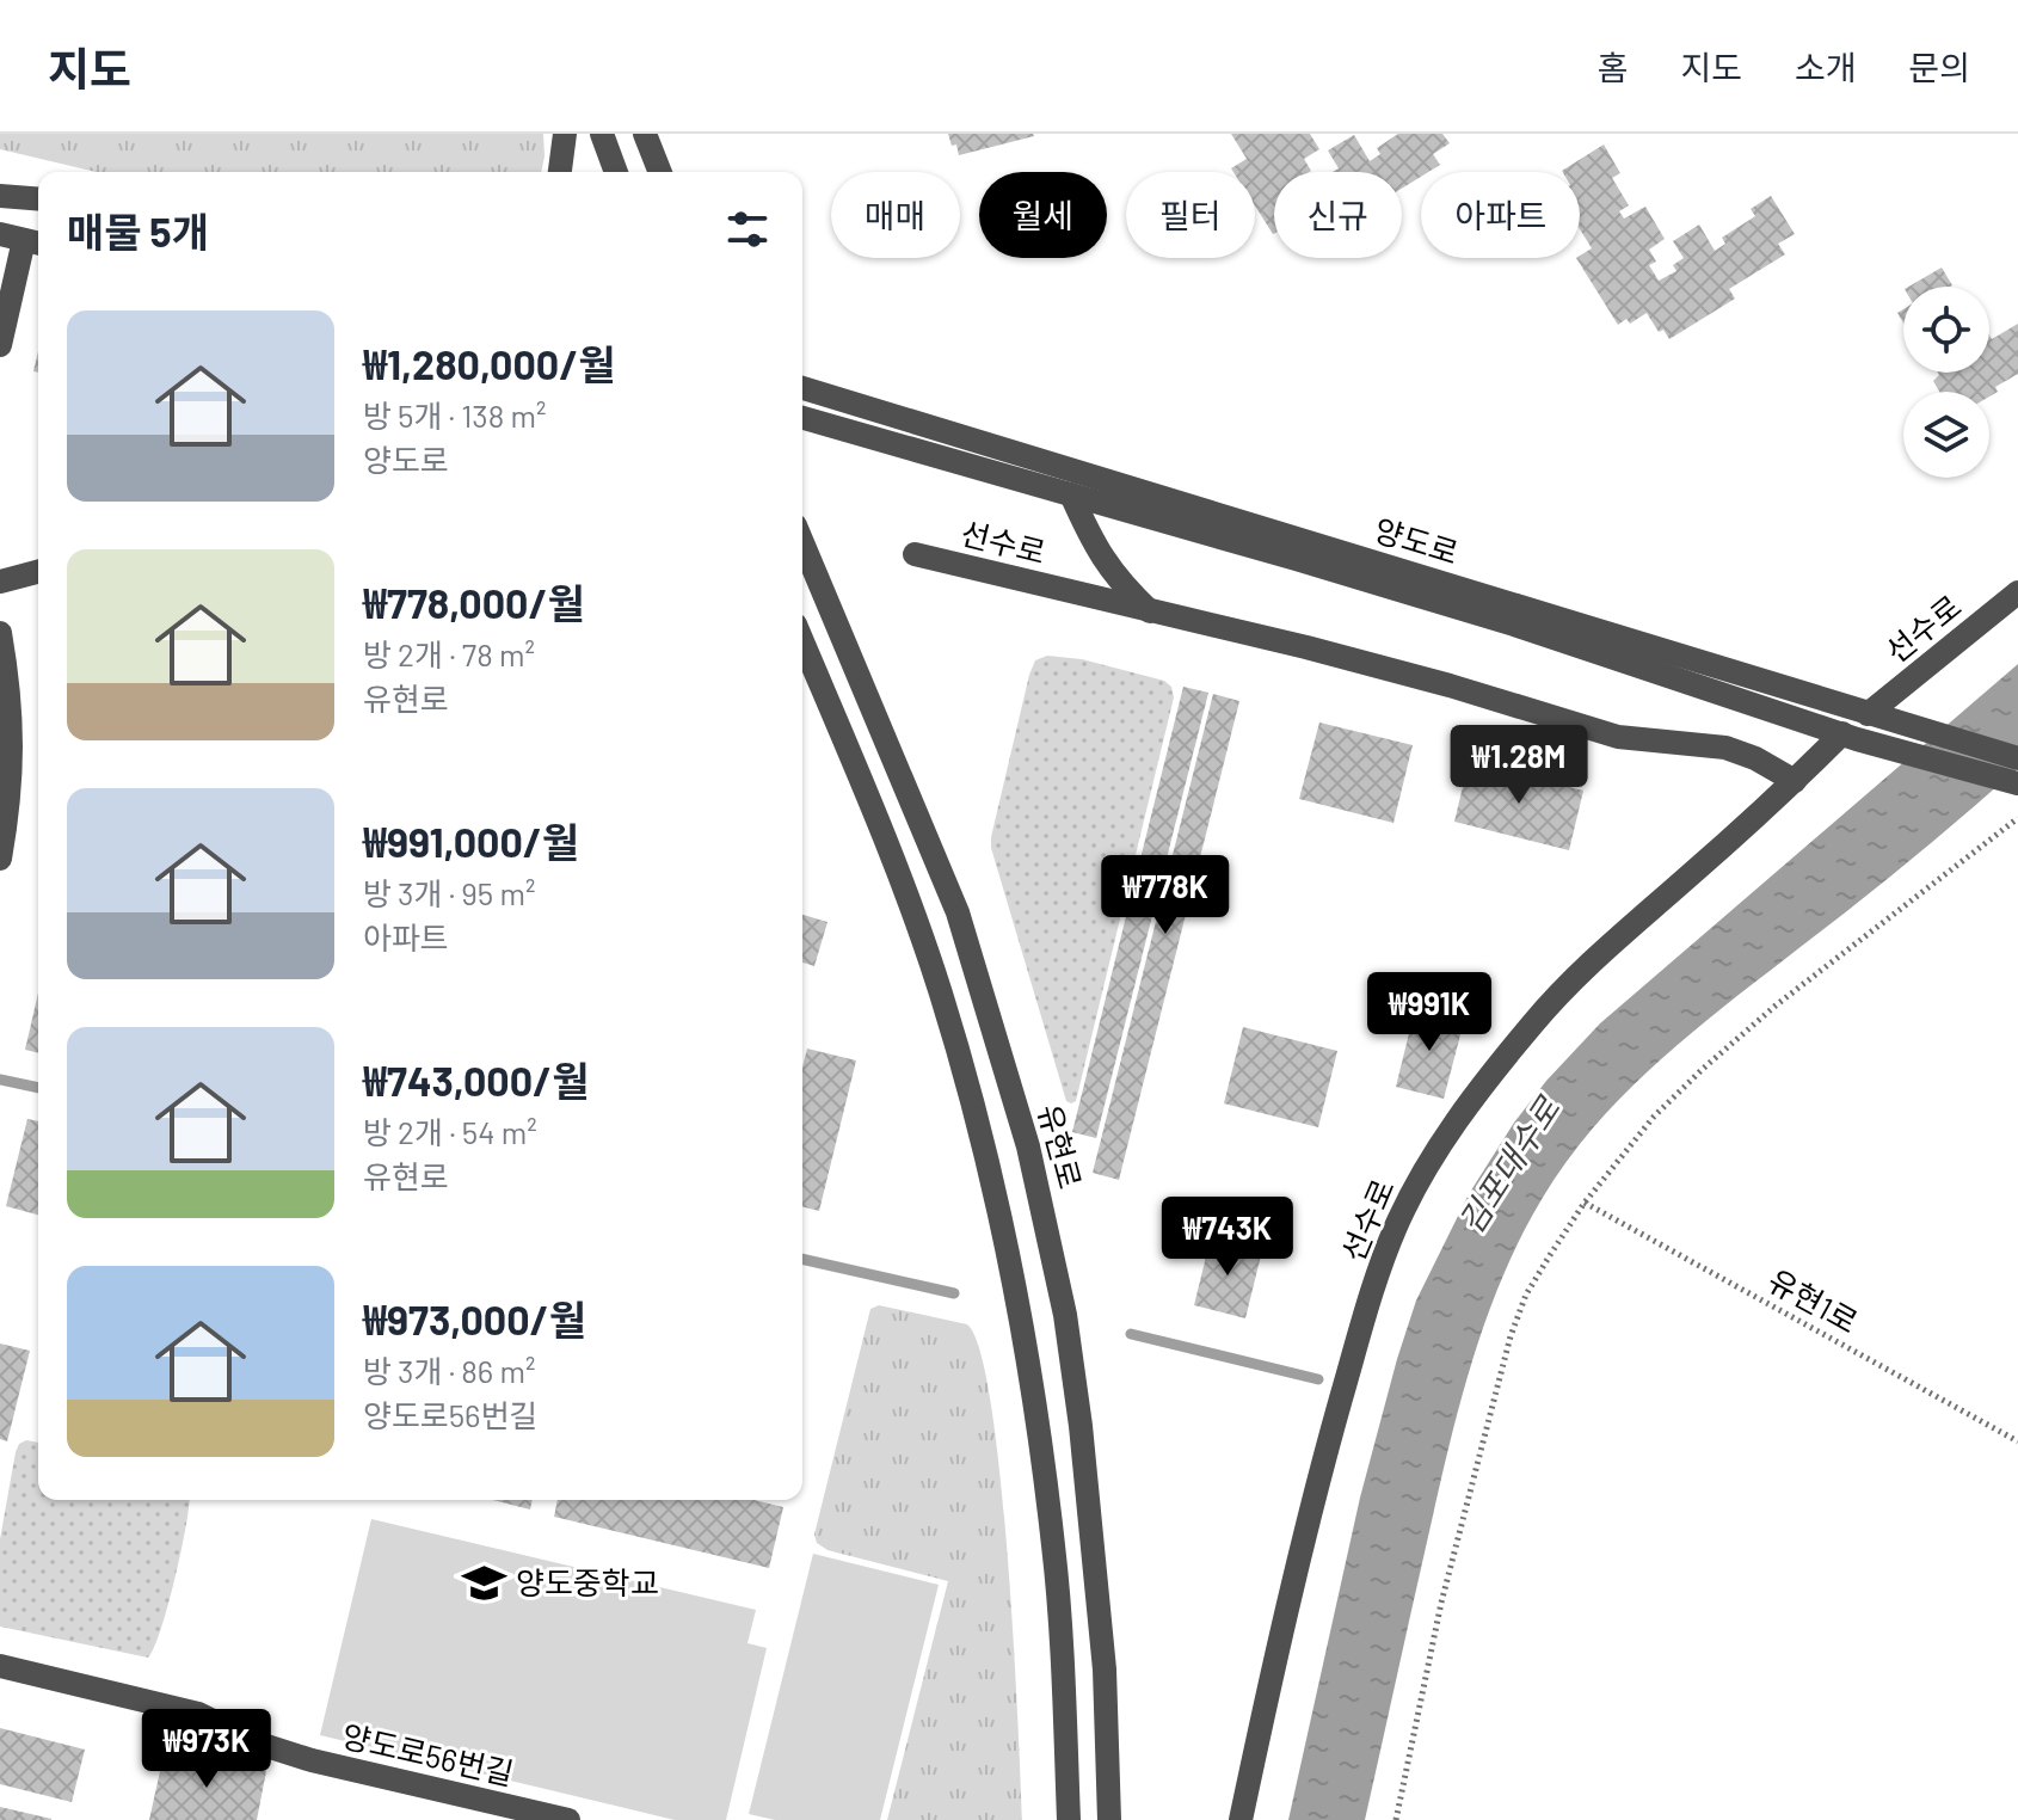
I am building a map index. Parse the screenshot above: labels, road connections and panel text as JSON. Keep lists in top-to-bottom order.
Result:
{
  "streets": {
    "street": [
      "양도로",
      "선수로",
      "유현로",
      "양도로56번길"
    ],
    "path": ["유현1로"]
  },
  "crossings": [
    ["양도로", "선수로"]
  ],
  "water": ["김포대수로"],
  "places": {
    "school or university": ["양도중학교"]
  },
  "page": {
    "header": "지도",
    "nav": [
      "홈",
      "지도",
      "소개",
      "문의"
    ],
    "chip": [
      "매매",
      "월세",
      "필터",
      "신규",
      "아파트"
    ],
    "heading": "매물 5개",
    "list": [
      {
        "name": "₩1,280,000/월",
        "note": "방 5개 · 138 m² · 양도로"
      },
      {
        "name": "₩778,000/월",
        "note": "방 2개 · 78 m² · 유현로"
      },
      {
        "name": "₩991,000/월",
        "note": "방 3개 · 95 m² · 아파트"
      },
      {
        "name": "₩743,000/월",
        "note": "방 2개 · 54 m² · 유현로"
      },
      {
        "name": "₩973,000/월",
        "note": "방 3개 · 86 m² · 양도로56번길"
      }
    ],
    "price": [
      "₩1.28M",
      "₩778K",
      "₩991K",
      "₩743K",
      "₩973K"
    ]
  }
}
